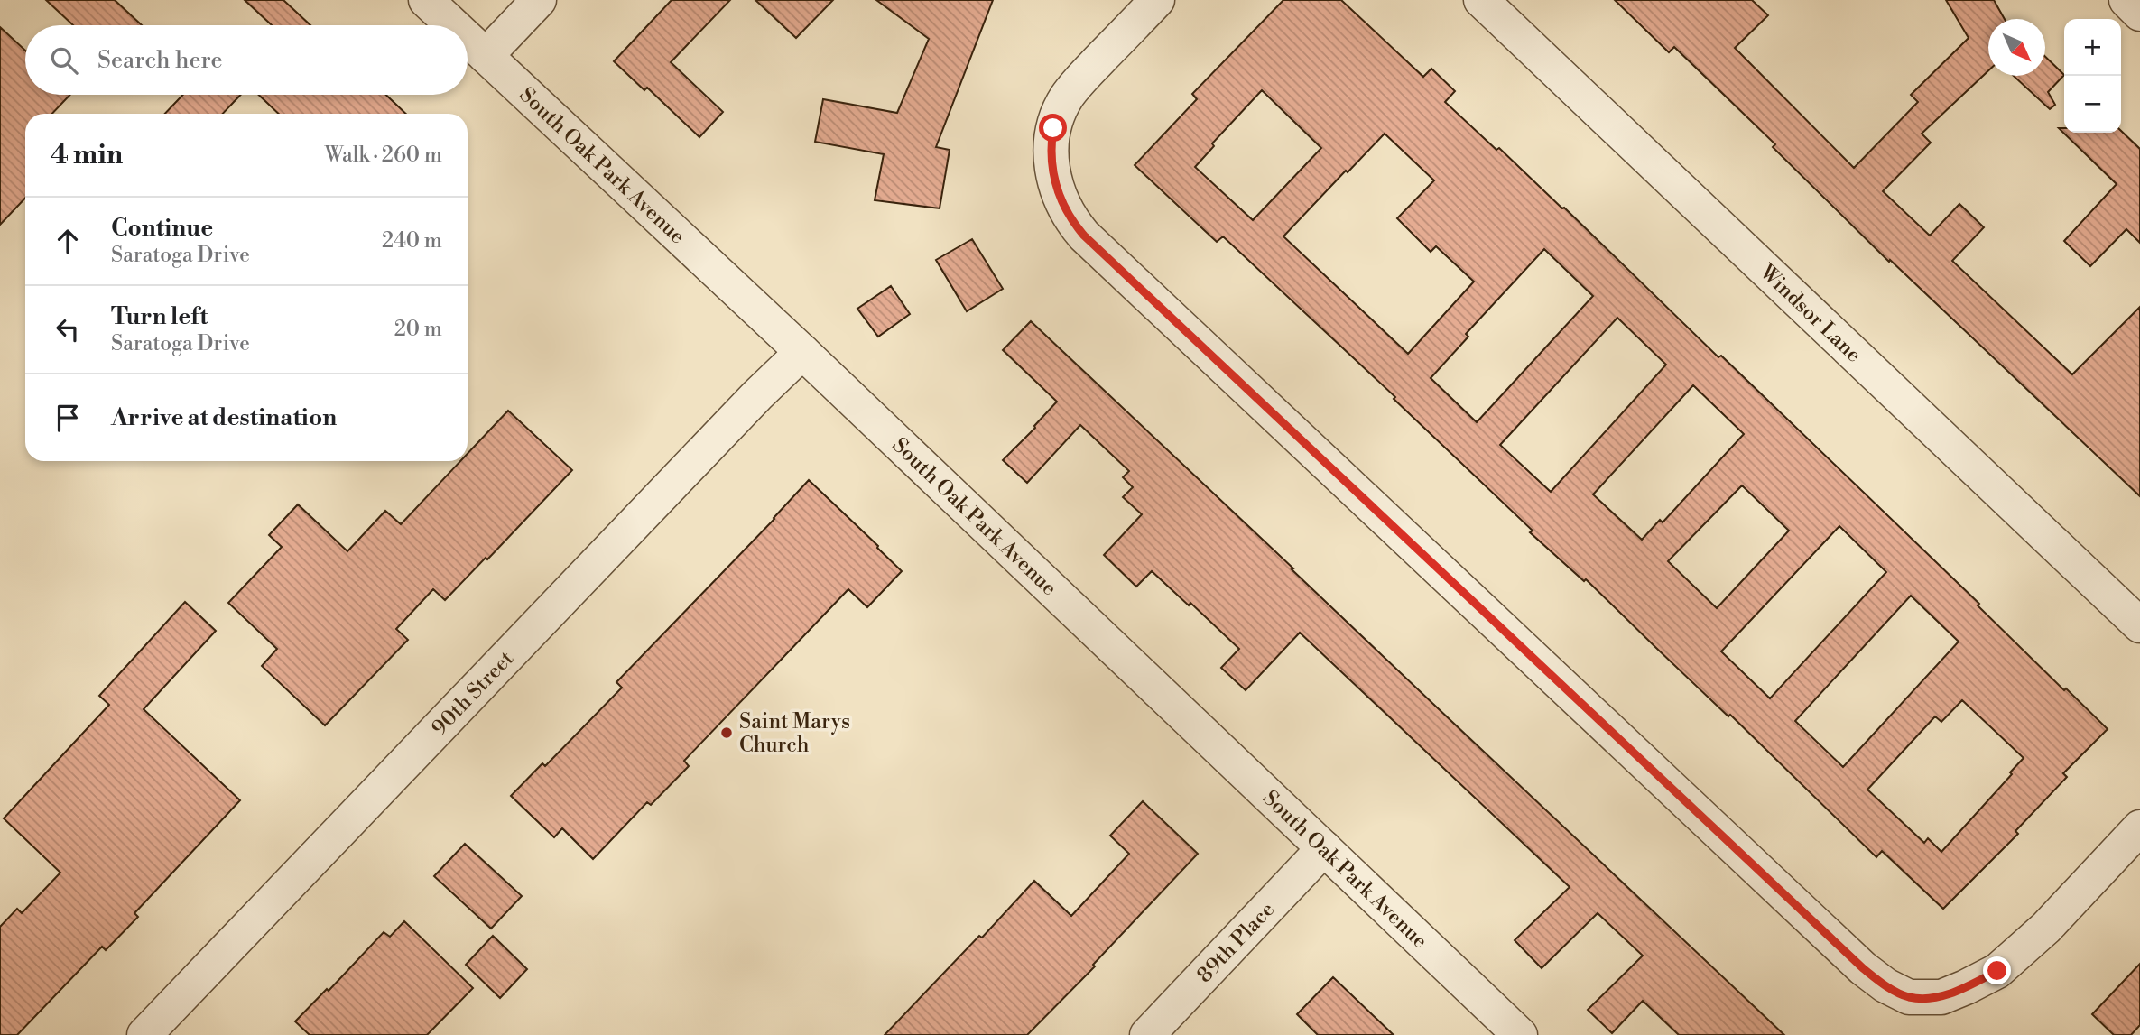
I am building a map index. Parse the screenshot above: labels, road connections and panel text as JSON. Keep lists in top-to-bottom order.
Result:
{
  "streets": {
    "street": [
      "South Oak Park Avenue",
      "Windsor Lane",
      "90th Street",
      "89th Place"
    ]
  },
  "crossings": [
    ["South Oak Park Avenue", "90th Street"],
    ["South Oak Park Avenue", "89th Place"]
  ],
  "places": ["Saint Marys Church"],
  "north": "bottom right",
  "page": {
    "map_buttons": ["+", "−"],
    "search": "Search here",
    "heading": ["4 min", "Walk · 260 m"],
    "list": [
      ["Continue", "Saratoga Drive", "240 m"],
      ["Turn left", "Saratoga Drive", "20 m"],
      "Arrive at destination"
    ]
  }
}
